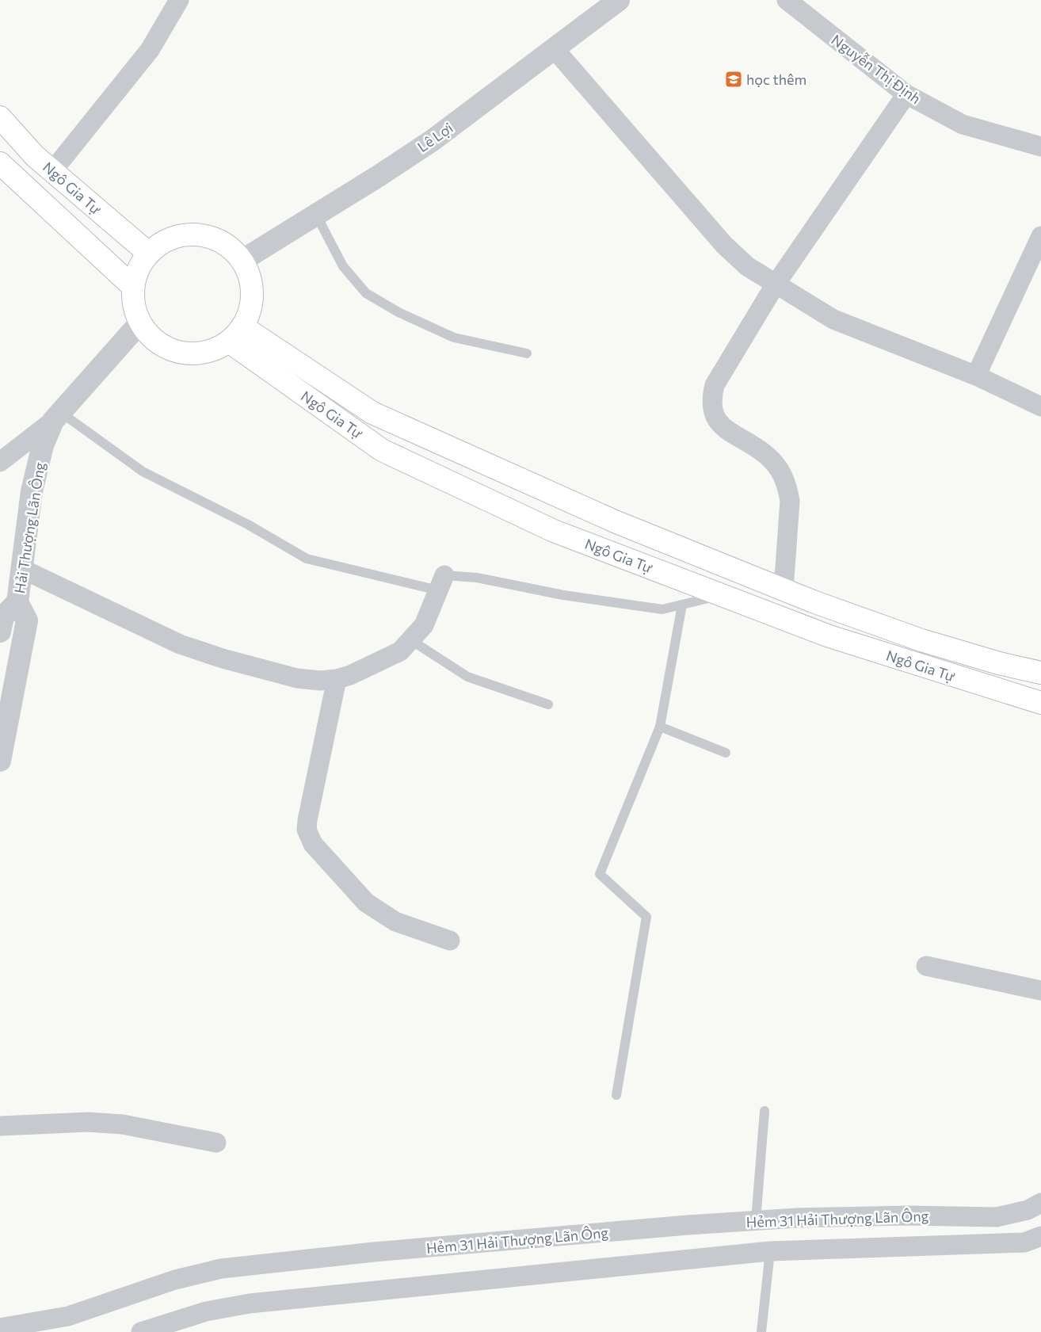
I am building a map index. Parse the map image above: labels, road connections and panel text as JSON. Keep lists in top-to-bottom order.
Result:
{
  "streets": {
    "main road": ["Ngô Gia Tự"],
    "street": [
      "Nguyễn Thị Định",
      "Lê Lợi",
      "Hải Thượng Lãn Ông",
      "Hẻm 31 Hải Thượng Lãn Ông"
    ]
  },
  "crossings": [
    ["Lê Lợi", "Ngô Gia Tự"],
    ["Lê Lợi", "Hải Thượng Lãn Ông"],
    ["Ngô Gia Tự", "Hải Thượng Lãn Ông"]
  ],
  "places": {
    "school or university": ["học thêm"]
  }
}
